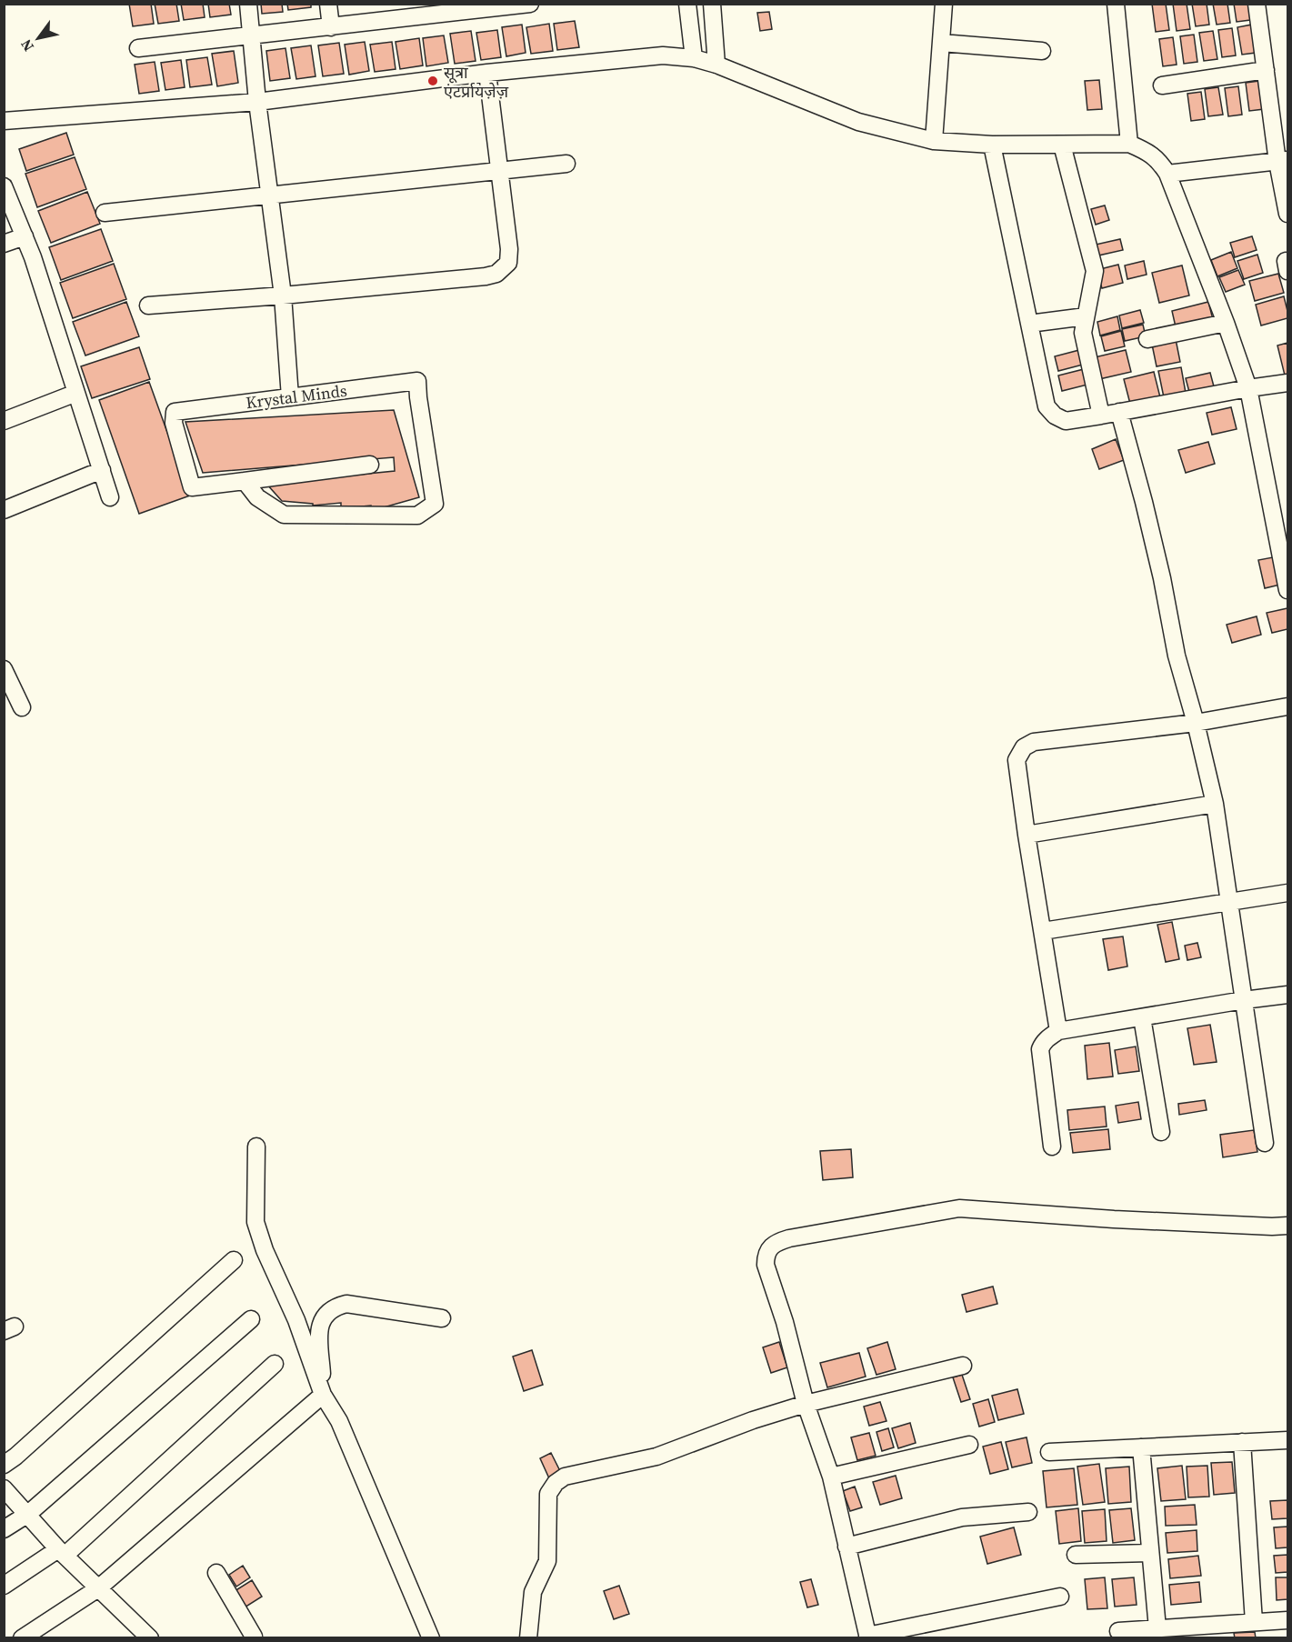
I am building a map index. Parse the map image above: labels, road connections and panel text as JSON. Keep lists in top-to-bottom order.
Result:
{
  "streets": {
    "street": ["Krystal Minds"]
  },
  "places": ["सूत्रा एंटर्प्रायज़ेज़"],
  "north": "bottom left"
}
